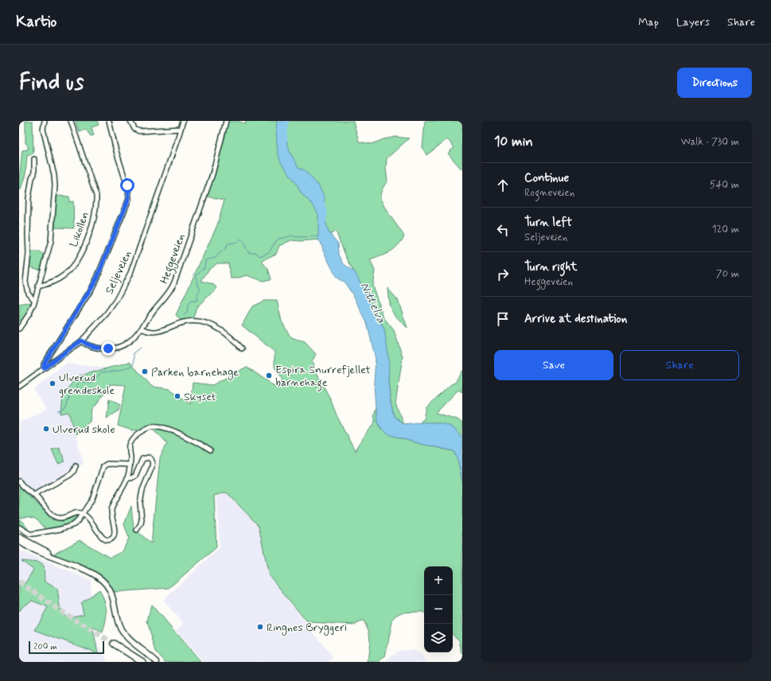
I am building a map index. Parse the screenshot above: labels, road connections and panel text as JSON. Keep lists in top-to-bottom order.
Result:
{
  "streets": {
    "street": ["Likollen", "Heggeveien", "Seljeveien"]
  },
  "crossings": [
    ["Heggeveien", "Seljeveien"]
  ],
  "water": ["Nittelva"],
  "places": [
    "Parken barnehage",
    "Espira Snurrefjellet barnehage",
    "Ulverud grendeskole",
    "Skyset",
    "Ulverud skole",
    "Ringnes Bryggeri"
  ],
  "scale_bar": "200 m",
  "page": {
    "header": "Kartio",
    "nav": ["Map", "Layers", "Share"],
    "buttons": [
      "Directions",
      ["Save", "Share"]
    ],
    "title": "Find us",
    "heading": ["10 min", "Walk · 730 m"],
    "list": [
      ["Continue", "Rogneveien", "540 m"],
      ["Turn left", "Seljeveien", "120 m"],
      ["Turn right", "Heggeveien", "70 m"],
      "Arrive at destination"
    ],
    "map_buttons": ["+", "−"],
    "scale": "200 m"
  }
}
